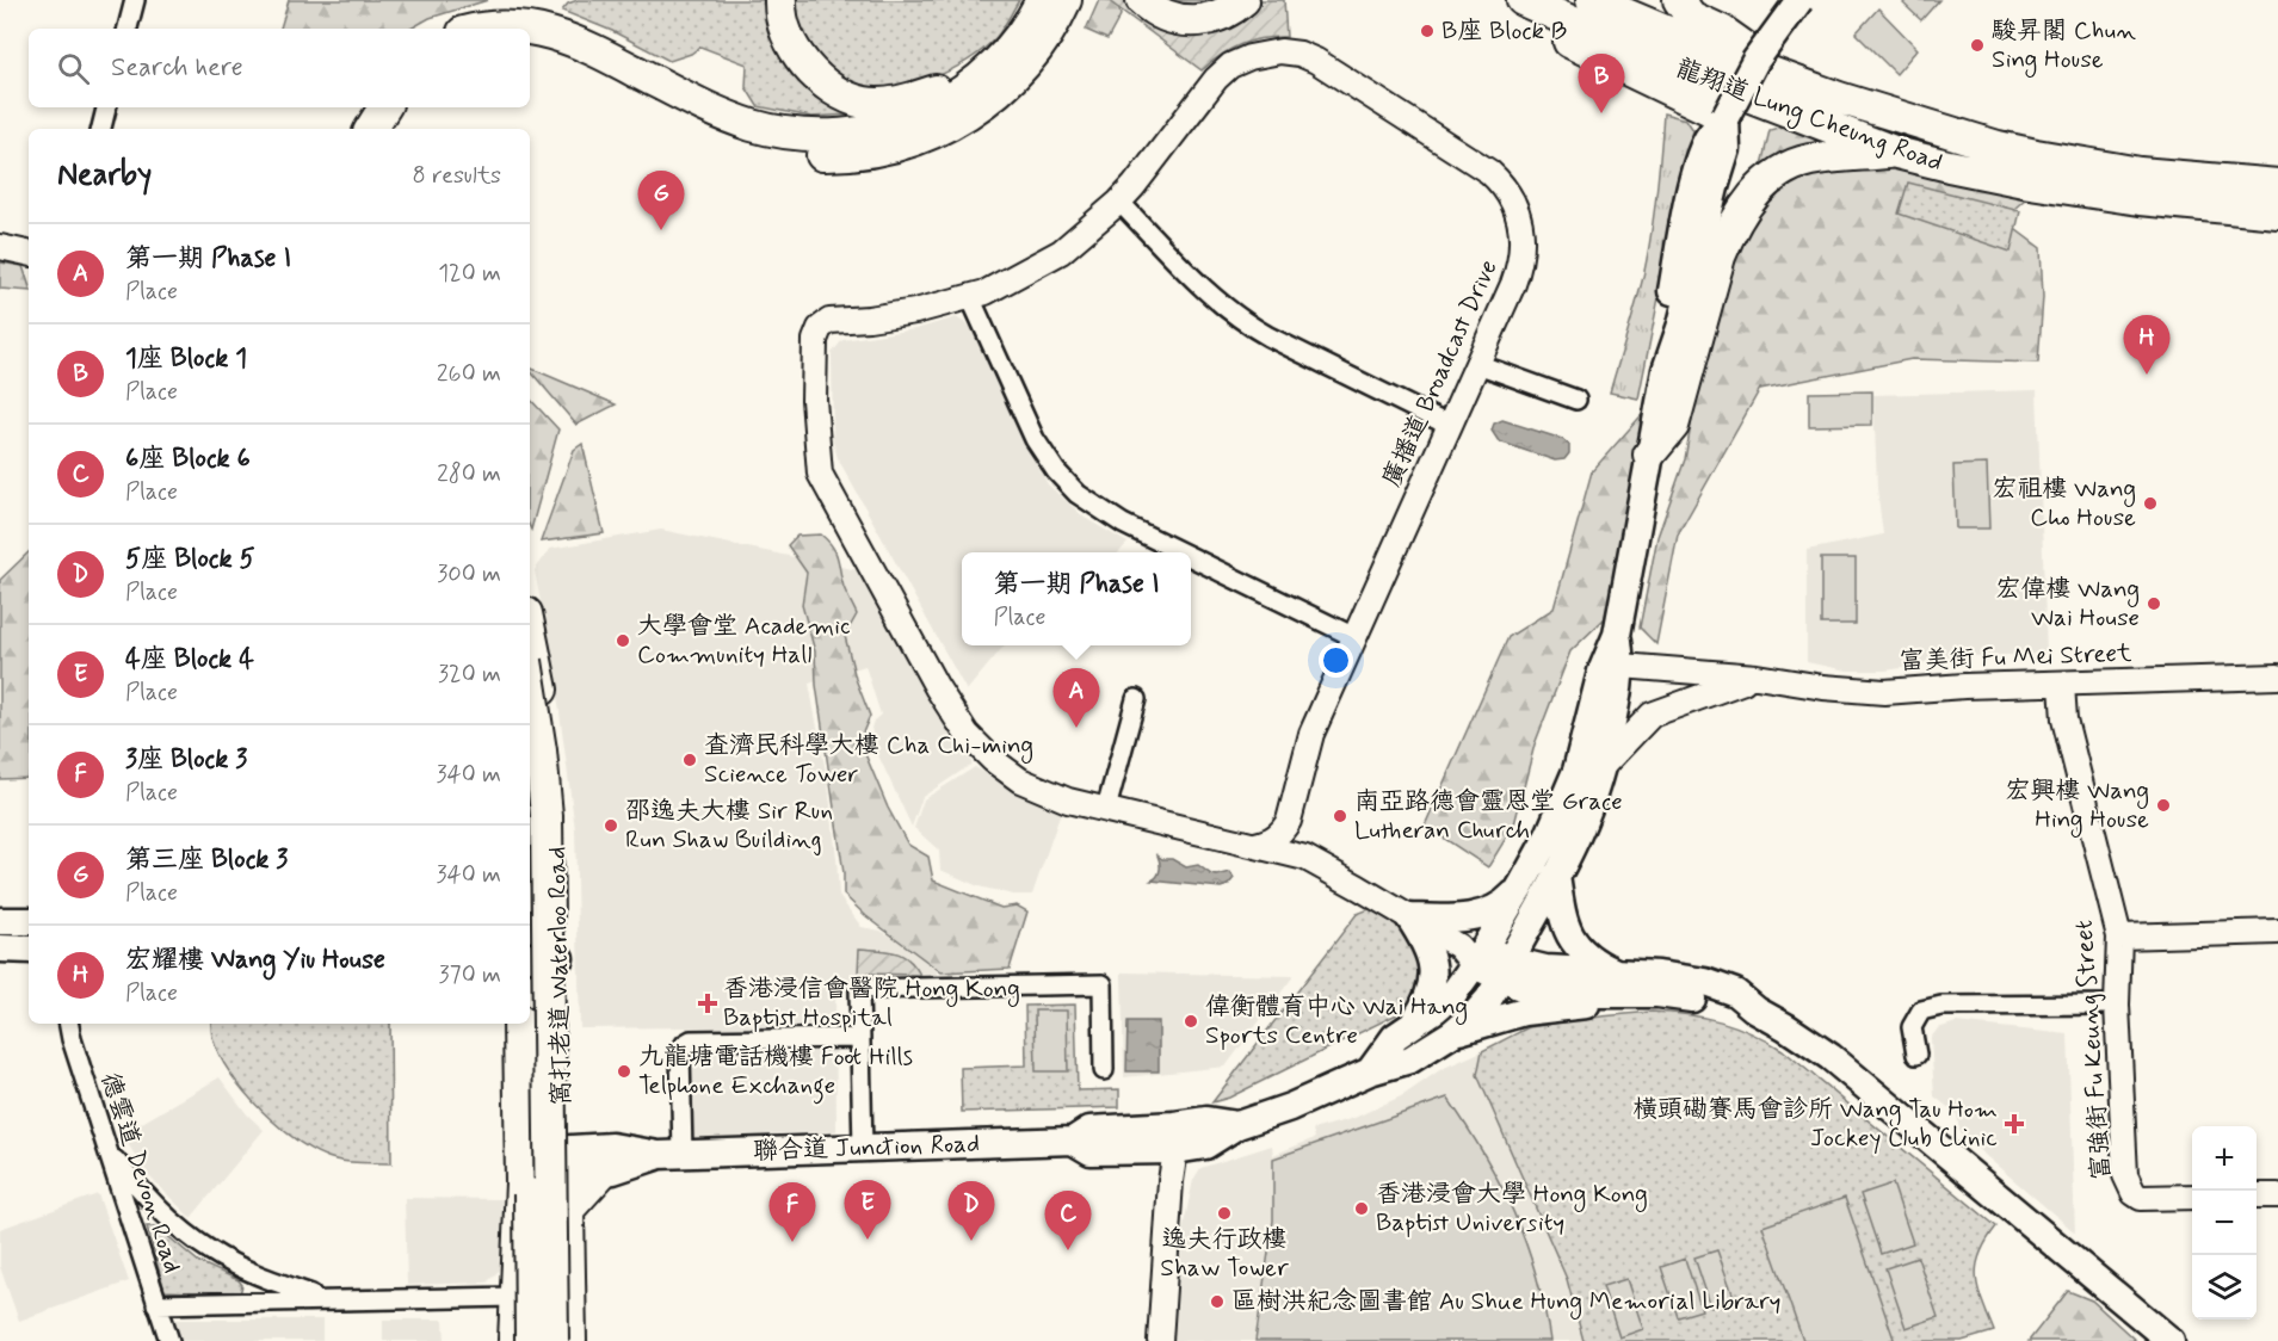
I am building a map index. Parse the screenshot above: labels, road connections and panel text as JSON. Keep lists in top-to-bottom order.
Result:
{
  "streets": {
    "main road": ["龍翔道 Lung Cheung Road", "窩打老道 Waterloo Road", "聯合道 Junction Road"],
    "street": [
      "廣播道 Broadcast Drive",
      "富美街 Fu Mei Street",
      "富強街 Fu Keung Street",
      "德雲道 Devon Road"
    ]
  },
  "crossings": [
    ["富美街 Fu Mei Street", "富強街 Fu Keung Street"],
    ["富美街 Fu Mei Street", "聯合道 Junction Road"],
    ["窩打老道 Waterloo Road", "聯合道 Junction Road"]
  ],
  "places": {
    "other": [
      "B座 Block B",
      "駿昇閣 Chun Sing House",
      "宏祖樓 Wang Cho House",
      "宏偉樓 Wang Wai House",
      "大學會堂 Academic Community Hall",
      "查濟民科學大樓 Cha Chi-ming Science Tower",
      "宏興樓 Wang Hing House",
      "南亞路德會靈恩堂 Grace Lutheran Church",
      "邵逸夫大樓 Sir Run Run Shaw Building",
      "偉衡體育中心 Wai Hang Sports Centre",
      "九龍塘電話機樓 Foot Hills Telphone Exchange",
      "香港浸會大學 Hong Kong Baptist University",
      "逸夫行政樓 Shaw Tower",
      "區樹洪紀念圖書館 Au Shue Hung Memorial Library"
    ],
    "health": ["香港浸信會醫院 Hong Kong Baptist Hospital", "橫頭磡賽馬會診所 Wang Tau Hom Jockey Club Clinic"]
  },
  "page": {
    "search": "Search here",
    "pins": [
      "B",
      "G",
      "H",
      "A",
      "E",
      "D",
      "F",
      "C"
    ],
    "heading": ["Nearby", "8 results"],
    "list": [
      {
        "mark": "A",
        "name": "第一期 Phase I",
        "note": "Place",
        "value": "120 m"
      },
      {
        "mark": "B",
        "name": "1座 Block 1",
        "note": "Place",
        "value": "260 m"
      },
      {
        "mark": "C",
        "name": "6座 Block 6",
        "note": "Place",
        "value": "280 m"
      },
      {
        "mark": "D",
        "name": "5座 Block 5",
        "note": "Place",
        "value": "300 m"
      },
      {
        "mark": "E",
        "name": "4座 Block 4",
        "note": "Place",
        "value": "320 m"
      },
      {
        "mark": "F",
        "name": "3座 Block 3",
        "note": "Place",
        "value": "340 m"
      },
      {
        "mark": "G",
        "name": "第三座 Block 3",
        "note": "Place",
        "value": "340 m"
      },
      {
        "mark": "H",
        "name": "宏耀樓 Wang Yiu House",
        "note": "Place",
        "value": "370 m"
      }
    ],
    "popup": ["第一期 Phase I", "Place"],
    "map_buttons": ["+", "−"]
  }
}
